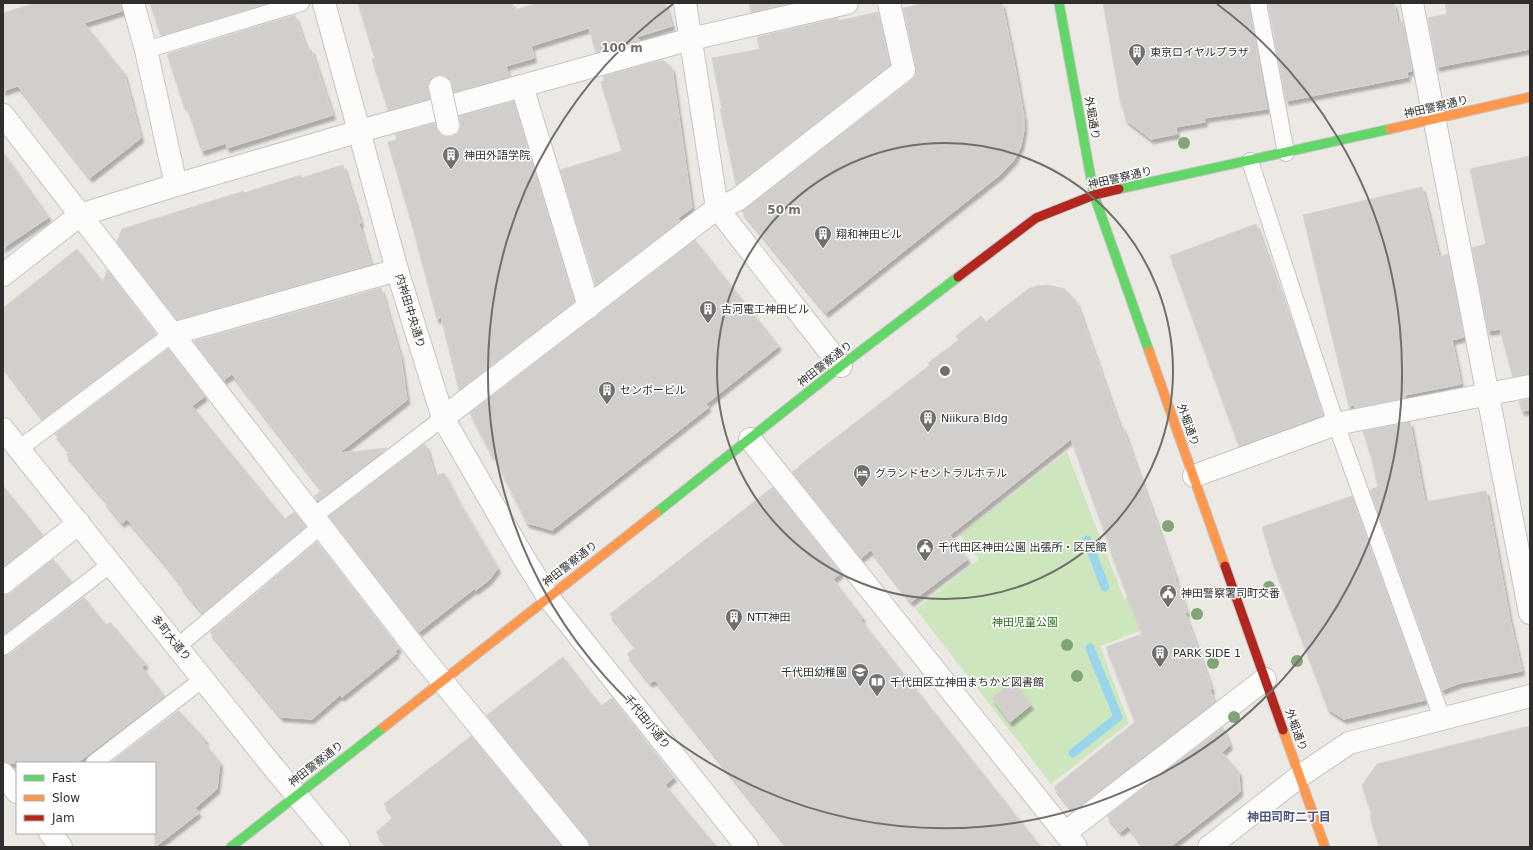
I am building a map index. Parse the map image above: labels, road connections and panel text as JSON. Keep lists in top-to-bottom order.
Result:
{
  "streets": {
    "street": [
      "神田警察通り",
      "外堀通り",
      "内神田中央通り",
      "多町大通り",
      "千代田小通り"
    ]
  },
  "crossings": [
    ["神田警察通り", "外堀通り"],
    ["神田警察通り", "内神田中央通り"],
    ["神田警察通り", "多町大通り"],
    ["神田警察通り", "千代田小通り"],
    ["内神田中央通り", "千代田小通り"]
  ],
  "districts": ["神田司町二丁目"],
  "parks": ["神田児童公園"],
  "places": {
    "building": [
      "東京ロイヤルプラザ",
      "神田外語学院",
      "翔和神田ビル",
      "古河電工神田ビル",
      "センボービル",
      "Niikura Bldg",
      "NTT神田",
      "PARK SIDE 1"
    ],
    "hotel": ["グランドセントラルホテル"],
    "public building": ["千代田区神田公園 出張所・区民館", "神田警察署司町交番"],
    "school or university": ["千代田幼稚園"],
    "library": ["千代田区立神田まちかど図書館"]
  },
  "legend": ["Fast", "Slow", "Jam"],
  "rings": ["100 m", "50 m"]
}
